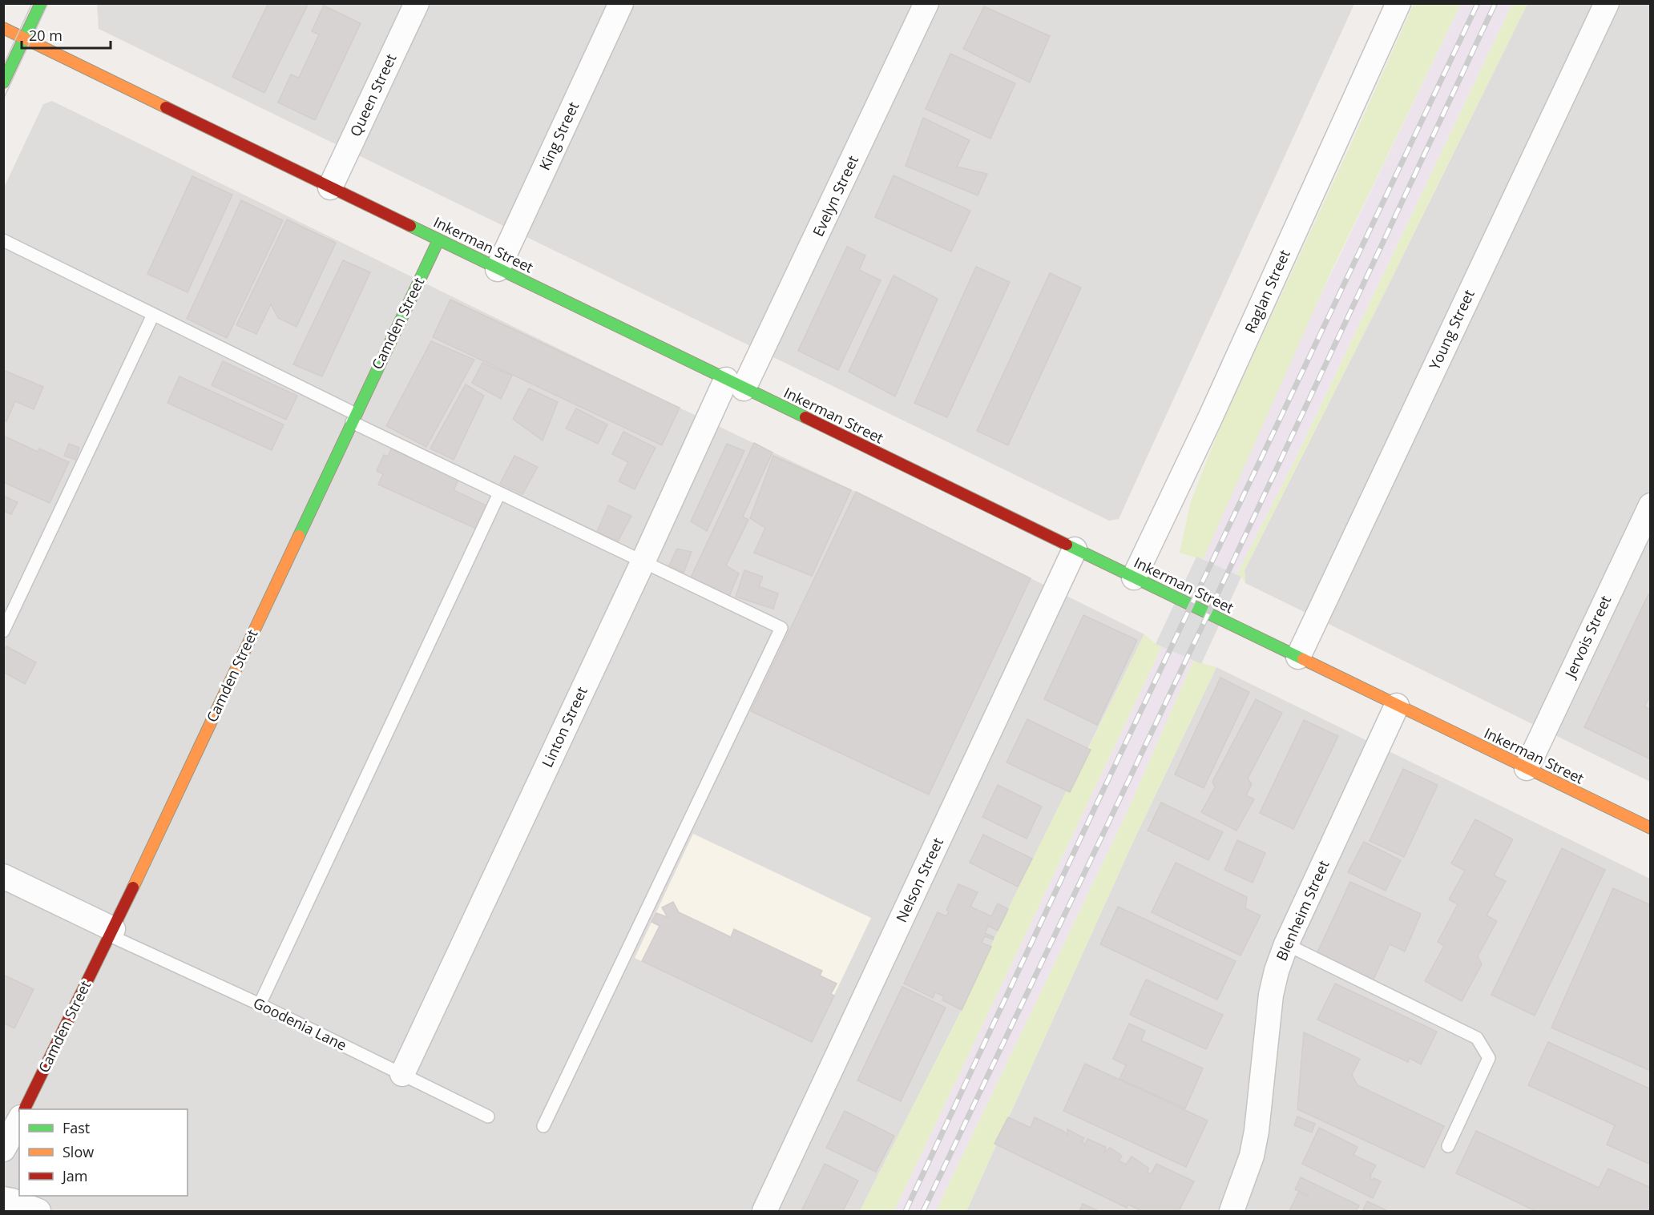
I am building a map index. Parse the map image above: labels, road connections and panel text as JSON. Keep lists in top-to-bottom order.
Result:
{
  "streets": {
    "street": [
      "Queen Street",
      "King Street",
      "Evelyn Street",
      "Inkerman Street",
      "Raglan Street",
      "Camden Street",
      "Young Street",
      "Jervois Street",
      "Linton Street",
      "Nelson Street",
      "Blenheim Street"
    ],
    "lane": ["Goodenia Lane"]
  },
  "crossings": [
    ["Queen Street", "Inkerman Street"],
    ["King Street", "Inkerman Street"],
    ["Evelyn Street", "Inkerman Street"],
    ["Evelyn Street", "Linton Street"],
    ["Inkerman Street", "Raglan Street"],
    ["Inkerman Street", "Camden Street"],
    ["Inkerman Street", "Young Street"],
    ["Inkerman Street", "Jervois Street"],
    ["Inkerman Street", "Linton Street"],
    ["Inkerman Street", "Nelson Street"],
    ["Inkerman Street", "Blenheim Street"],
    ["Camden Street", "Goodenia Lane"],
    ["Linton Street", "Goodenia Lane"]
  ],
  "legend": ["Fast", "Slow", "Jam"],
  "scale_bar": "20 m"
}
